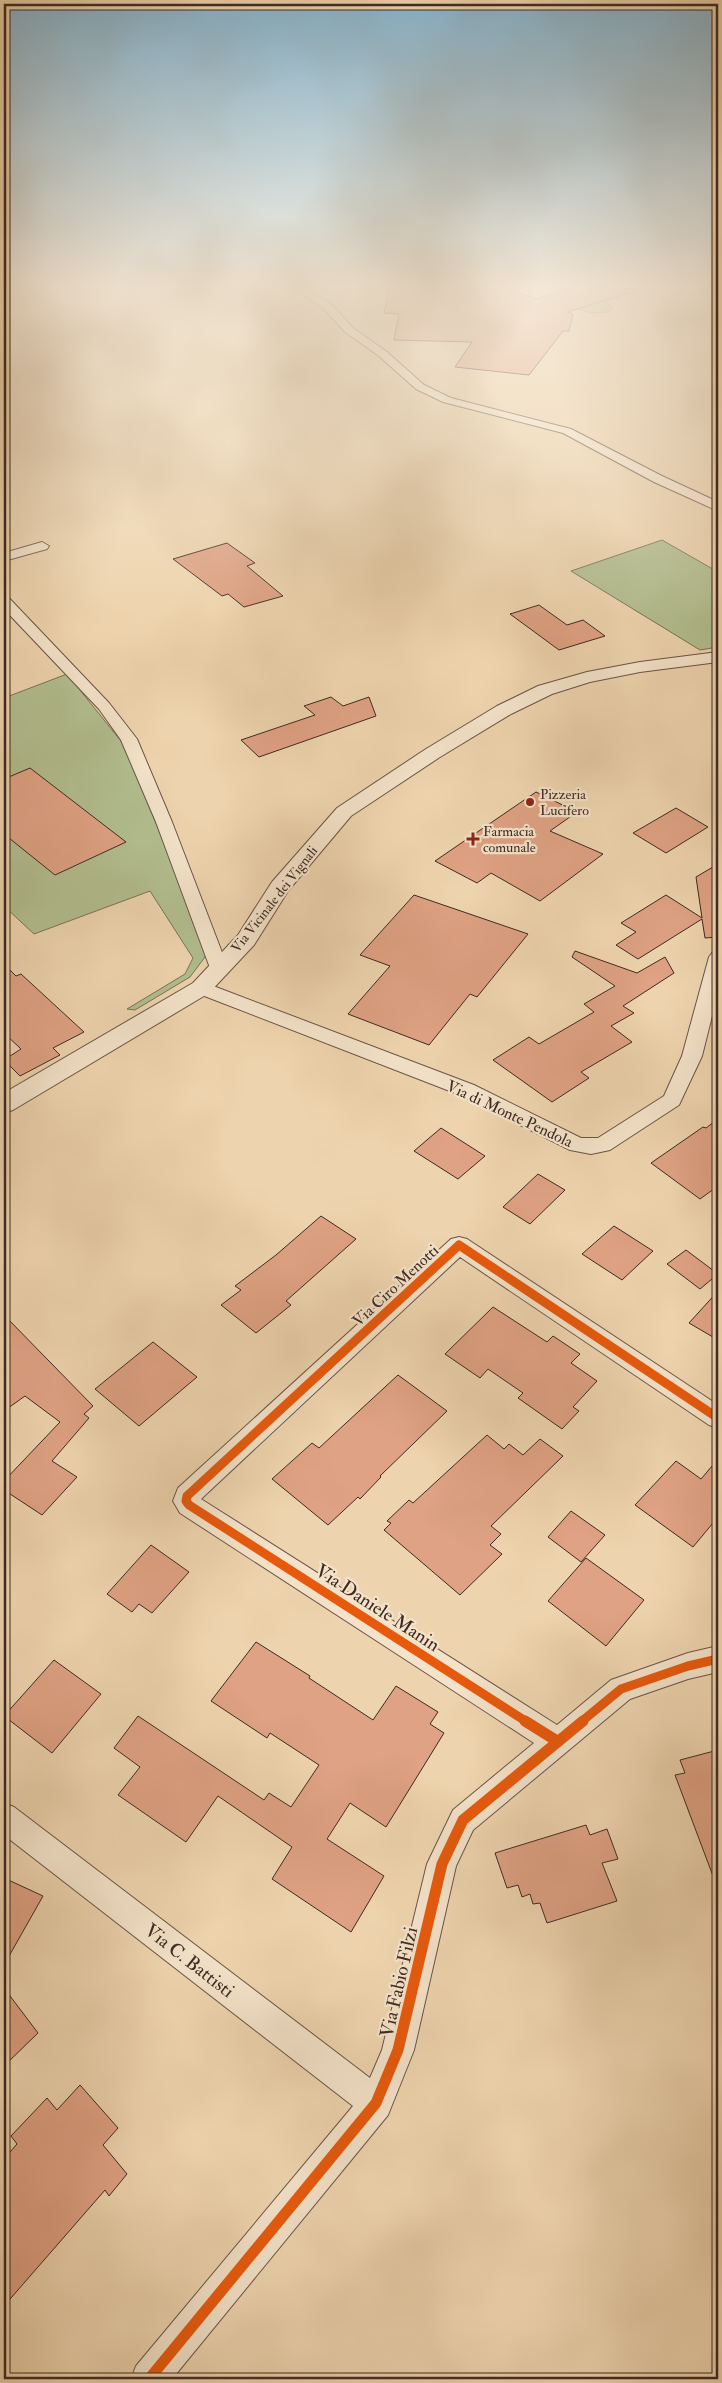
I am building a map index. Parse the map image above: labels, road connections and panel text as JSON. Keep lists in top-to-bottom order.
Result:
{
  "streets": {
    "street": [
      "Via Vicinale dei Vignali",
      "Via di Monte Pendola",
      "Via Ciro Menotti",
      "Via Daniele Manin",
      "Via C. Battisti",
      "Via Fabio Filzi"
    ]
  },
  "crossings": [
    ["Via Vicinale dei Vignali", "Via di Monte Pendola"],
    ["Via Ciro Menotti", "Via Daniele Manin"],
    ["Via Daniele Manin", "Via Fabio Filzi"],
    ["Via C. Battisti", "Via Fabio Filzi"]
  ],
  "places": {
    "other": ["Pizzeria Lucifero"],
    "health": ["Farmacia comunale"]
  }
}
